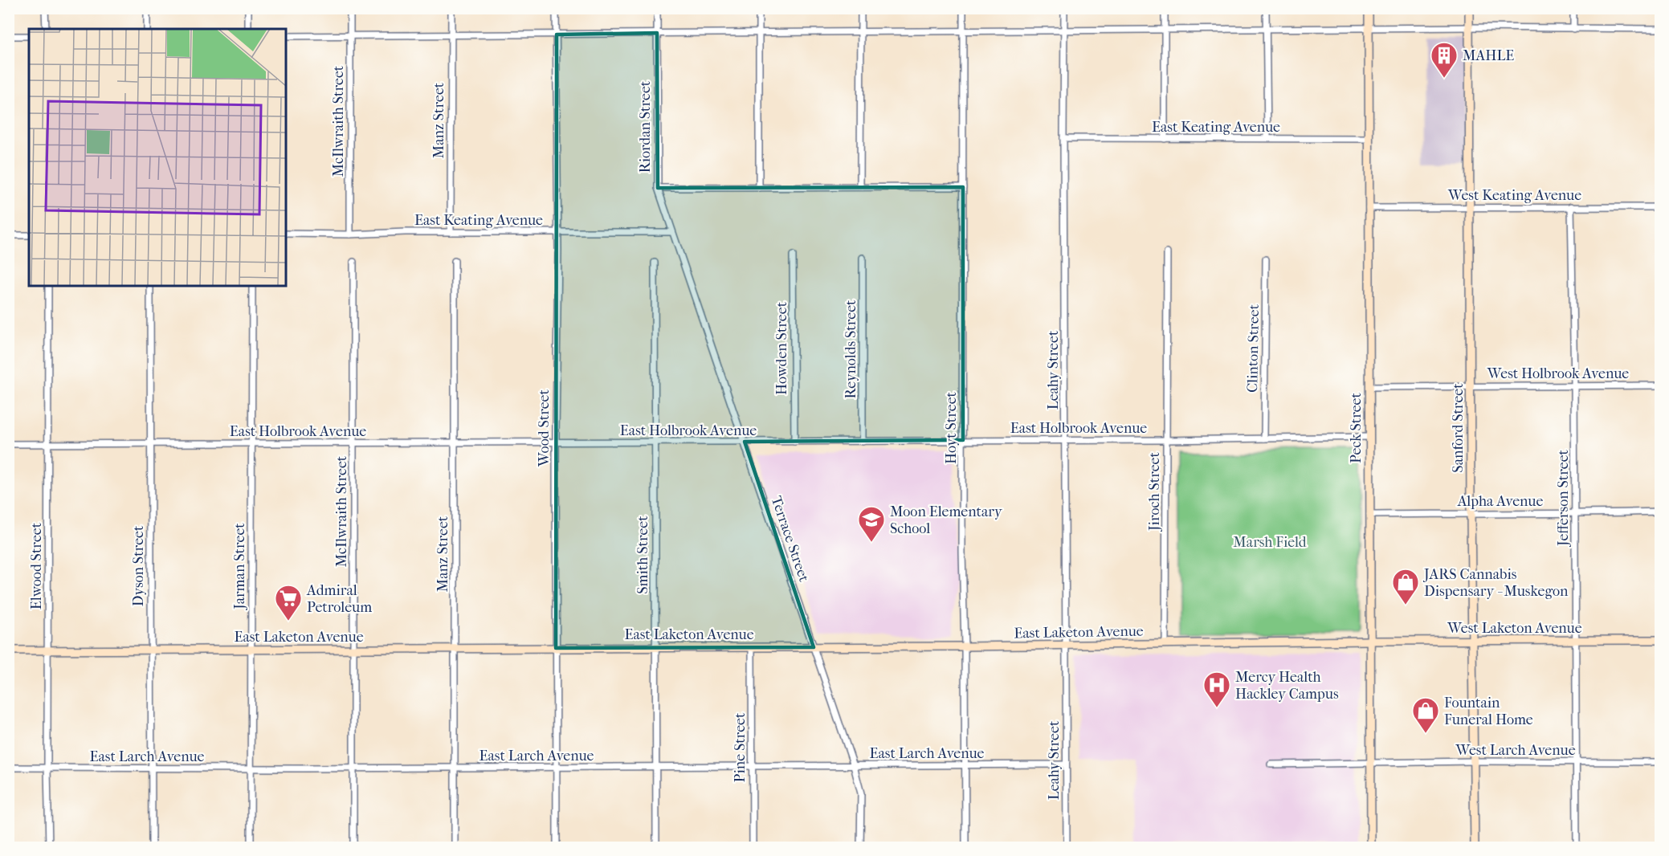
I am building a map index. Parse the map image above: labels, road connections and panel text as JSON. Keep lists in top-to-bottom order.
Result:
{
  "streets": {
    "street": [
      "Manz Street",
      "McIlwraith Street",
      "Riordan Street",
      "East Keating Avenue",
      "West Keating Avenue",
      "Howden Street",
      "Clinton Street",
      "Reynolds Street",
      "Leahy Street",
      "West Holbrook Avenue",
      "Wood Street",
      "Hoyt Street",
      "East Holbrook Avenue",
      "Peck Street",
      "Sanford Street",
      "Jiroch Street",
      "Jefferson Street",
      "Alpha Avenue",
      "Terrace Street",
      "Smith Street",
      "Elwood Street",
      "Dyson Street",
      "Jarman Street",
      "West Laketon Avenue",
      "East Laketon Avenue",
      "Pine Street",
      "West Larch Avenue",
      "East Larch Avenue"
    ]
  },
  "crossings": [
    ["Manz Street", "East Keating Avenue"],
    ["Manz Street", "East Holbrook Avenue"],
    ["Manz Street", "East Laketon Avenue"],
    ["Manz Street", "East Larch Avenue"],
    ["McIlwraith Street", "East Keating Avenue"],
    ["McIlwraith Street", "East Holbrook Avenue"],
    ["McIlwraith Street", "East Laketon Avenue"],
    ["McIlwraith Street", "East Larch Avenue"],
    ["Riordan Street", "East Keating Avenue"],
    ["Riordan Street", "Terrace Street"],
    ["East Keating Avenue", "Leahy Street"],
    ["East Keating Avenue", "Wood Street"],
    ["East Keating Avenue", "Peck Street"],
    ["West Keating Avenue", "Peck Street"],
    ["West Keating Avenue", "Sanford Street"],
    ["West Keating Avenue", "Jefferson Street"],
    ["Howden Street", "East Holbrook Avenue"],
    ["Clinton Street", "East Holbrook Avenue"],
    ["Reynolds Street", "East Holbrook Avenue"],
    ["Leahy Street", "East Holbrook Avenue"],
    ["Leahy Street", "East Laketon Avenue"],
    ["Leahy Street", "East Larch Avenue"],
    ["West Holbrook Avenue", "Peck Street"],
    ["West Holbrook Avenue", "Sanford Street"],
    ["West Holbrook Avenue", "Jefferson Street"],
    ["Wood Street", "East Holbrook Avenue"],
    ["Wood Street", "East Laketon Avenue"],
    ["Wood Street", "East Larch Avenue"],
    ["Hoyt Street", "East Holbrook Avenue"],
    ["Hoyt Street", "East Laketon Avenue"],
    ["Hoyt Street", "East Larch Avenue"],
    ["East Holbrook Avenue", "Peck Street"],
    ["East Holbrook Avenue", "Jiroch Street"],
    ["East Holbrook Avenue", "Terrace Street"],
    ["East Holbrook Avenue", "Smith Street"],
    ["East Holbrook Avenue", "Elwood Street"],
    ["East Holbrook Avenue", "Dyson Street"],
    ["East Holbrook Avenue", "Jarman Street"],
    ["Peck Street", "Alpha Avenue"],
    ["Peck Street", "West Laketon Avenue"],
    ["Peck Street", "East Laketon Avenue"],
    ["Peck Street", "West Larch Avenue"],
    ["Sanford Street", "Alpha Avenue"],
    ["Sanford Street", "West Laketon Avenue"],
    ["Sanford Street", "West Larch Avenue"],
    ["Jiroch Street", "East Laketon Avenue"],
    ["Jefferson Street", "Alpha Avenue"],
    ["Jefferson Street", "West Laketon Avenue"],
    ["Jefferson Street", "West Larch Avenue"],
    ["Terrace Street", "East Laketon Avenue"],
    ["Terrace Street", "East Larch Avenue"],
    ["Smith Street", "East Laketon Avenue"],
    ["Smith Street", "East Larch Avenue"],
    ["Elwood Street", "East Laketon Avenue"],
    ["Elwood Street", "East Larch Avenue"],
    ["Dyson Street", "East Laketon Avenue"],
    ["Dyson Street", "East Larch Avenue"],
    ["Jarman Street", "East Laketon Avenue"],
    ["Jarman Street", "East Larch Avenue"],
    ["West Laketon Avenue", "East Laketon Avenue"],
    ["East Laketon Avenue", "Pine Street"],
    ["Pine Street", "East Larch Avenue"]
  ],
  "parks": ["Marsh Field"],
  "places": {
    "building": ["MAHLE"],
    "school or university": ["Moon Elementary School"],
    "shop": ["JARS Cannabis Dispensary - Muskegon", "Fountain Funeral Home"],
    "supermarket": ["Admiral Petroleum"],
    "hospital": ["Mercy Health Hackley Campus"]
  }
}
